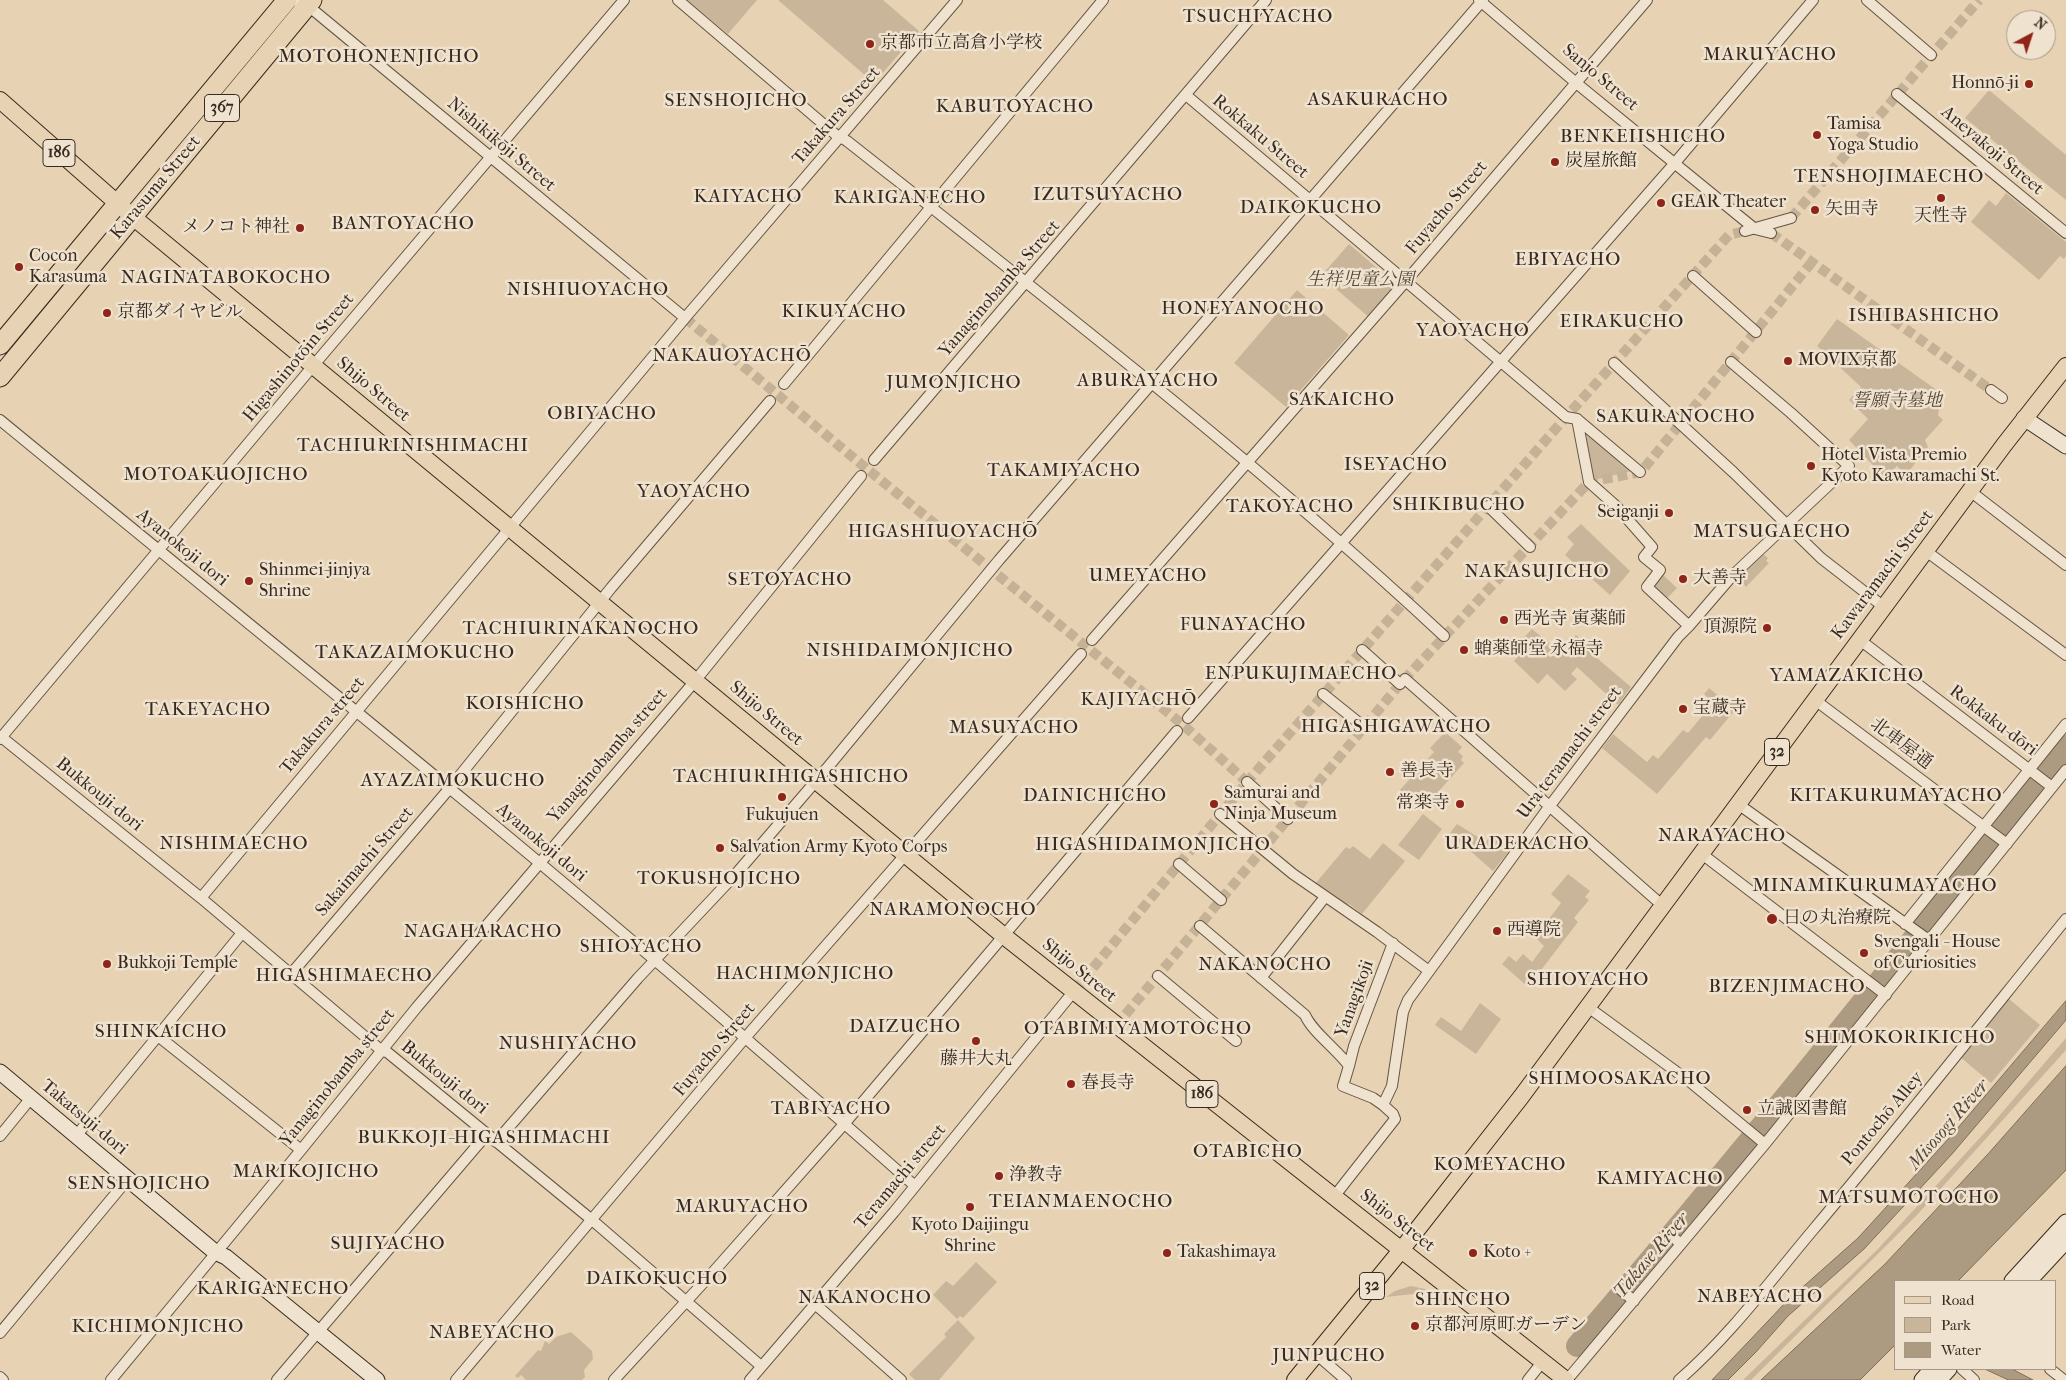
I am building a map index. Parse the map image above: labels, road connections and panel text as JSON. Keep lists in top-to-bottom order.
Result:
{
  "streets": {
    "highway": ["367", "Karasuma Street"],
    "main road": [
      "186",
      "Shijo Street",
      "Kawaramachi Street",
      "32"
    ],
    "street": [
      "Sanjo Street",
      "Takakura Street",
      "Rokkaku Street",
      "Nishikikōji Street",
      "Aneyakoji Street",
      "Fuyacho Street",
      "Yanaginobamba Street",
      "Higashinotōin Street",
      "Ayanokoji dori",
      "Rokkaku-dōri",
      "Takakura street",
      "北車屋通",
      "Ura teramachi street",
      "Yanaginobamba street",
      "Bukkouji-dori",
      "Sakaimachi Street",
      "Yanagikoji",
      "Takatsuji-dori",
      "Pontochō Alley",
      "Teramachi street"
    ]
  },
  "crossings": [
    ["Sanjo Street", "Fuyacho Street"],
    ["Takakura Street", "Nishikikōji Street"],
    ["Takakura Street", "Shijo Street"],
    ["Takakura Street", "Takakura street"],
    ["Rokkaku Street", "Fuyacho Street"],
    ["Rokkaku Street", "Yanaginobamba Street"],
    ["Nishikikōji Street", "Karasuma Street"],
    ["Nishikikōji Street", "Higashinotōin Street"],
    ["Karasuma Street", "Shijo Street"],
    ["Fuyacho Street", "Shijo Street"],
    ["Fuyacho Street", "Ayanokoji dori"],
    ["Fuyacho Street", "Bukkouji-dori"],
    ["Higashinotōin Street", "Shijo Street"],
    ["Higashinotōin Street", "Ayanokoji dori"],
    ["Higashinotōin Street", "Bukkouji-dori"],
    ["Shijo Street", "Kawaramachi Street"],
    ["Shijo Street", "Takakura street"],
    ["Shijo Street", "Yanaginobamba street"],
    ["Shijo Street", "Sakaimachi Street"],
    ["Shijo Street", "Teramachi street"],
    ["Ayanokoji dori", "Takakura street"],
    ["Ayanokoji dori", "Yanaginobamba street"],
    ["Ayanokoji dori", "Sakaimachi Street"],
    ["Ayanokoji dori", "Teramachi street"],
    ["Kawaramachi Street", "Rokkaku-dōri"],
    ["Kawaramachi Street", "北車屋通"],
    ["Takakura street", "Bukkouji-dori"],
    ["Ura teramachi street", "Yanagikoji"],
    ["Yanaginobamba street", "Bukkouji-dori"],
    ["Yanaginobamba street", "Takatsuji-dori"],
    ["Bukkouji-dori", "Sakaimachi Street"],
    ["Bukkouji-dori", "Teramachi street"]
  ],
  "districts": [
    "TSUCHIYACHO",
    "MARUYACHO",
    "MOTOHONENJICHO",
    "ASAKURACHO",
    "SENSHOJICHO",
    "KABUTOYACHO",
    "BENKEIISHICHO",
    "TENSHOJIMAECHO",
    "IZUTSUYACHO",
    "KAIYACHO",
    "KARIGANECHO",
    "DAIKOKUCHO",
    "BANTOYACHO",
    "EBIYACHO",
    "NAGINATABOKOCHO",
    "NISHIUOYACHO",
    "HONEYANOCHO",
    "KIKUYACHO",
    "ISHIBASHICHO",
    "EIRAKUCHO",
    "YAOYACHO",
    "NAKAUOYACHŌ",
    "ABURAYACHO",
    "JUMONJICHO",
    "SAKAICHO",
    "OBIYACHO",
    "SAKURANOCHO",
    "TACHIURINISHIMACHI",
    "ISEYACHO",
    "TAKAMIYACHO",
    "MOTOAKUOJICHO",
    "YAOYACHO",
    "SHIKIBUCHO",
    "TAKOYACHO",
    "HIGASHIUOYACHŌ",
    "MATSUGAECHO",
    "NAKASUJICHO",
    "UMEYACHO",
    "SETOYACHO",
    "FUNAYACHO",
    "TACHIURINAKANOCHO",
    "NISHIDAIMONJICHO",
    "TAKAZAIMOKUCHO",
    "ENPUKUJIMAECHO",
    "YAMAZAKICHO",
    "KAJIYACHŌ",
    "KOISHICHO",
    "TAKEYACHO",
    "HIGASHIGAWACHO",
    "MASUYACHO",
    "TACHIURIHIGASHICHO",
    "AYAZAIMOKUCHO",
    "DAINICHICHO",
    "KITAKURUMAYACHO",
    "NARAYACHO",
    "NISHIMAECHO",
    "URADERACHO",
    "HIGASHIDAIMONJICHO",
    "TOKUSHOJICHO",
    "MINAMIKURUMAYACHO",
    "NARAMONOCHO",
    "NAGAHARACHO",
    "SHIOYACHO",
    "NAKANOCHO",
    "HACHIMONJICHO",
    "HIGASHIMAECHO",
    "SHIOYACHO",
    "BIZENJIMACHO",
    "DAIZUCHO",
    "OTABIMIYAMOTOCHO",
    "SHINKAICHO",
    "SHIMOKORIKICHO",
    "NUSHIYACHO",
    "SHIMOOSAKACHO",
    "TABIYACHO",
    "BUKKOJI-HIGASHIMACHI",
    "OTABICHO",
    "KOMEYACHO",
    "MARIKOJICHO",
    "KAMIYACHO",
    "SENSHOJICHO",
    "MATSUMOTOCHO",
    "TEIANMAENOCHO",
    "MARUYACHO",
    "SUJIYACHO",
    "DAIKOKUCHO",
    "KARIGANECHO",
    "NABEYACHO",
    "NAKANOCHO",
    "SHINCHO",
    "KICHIMONJICHO",
    "NABEYACHO",
    "JUNPUCHO"
  ],
  "water": ["Misosogi River", "Takase River"],
  "parks": ["生祥児童公園", "誓願寺墓地"],
  "places": [
    "京都市立高倉小学校",
    "Honnō-ji",
    "Tamisa Yoga Studio",
    "炭屋旅館",
    "天性寺",
    "GEAR Theater",
    "矢田寺",
    "メノコト神社",
    "Cocon Karasuma",
    "京都ダイヤビル",
    "MOVIX京都",
    "Hotel Vista Premio Kyoto Kawaramachi St.",
    "Seiganji",
    "大善寺",
    "Shinmei-jinjya Shrine",
    "西光寺 寅薬師",
    "頂源院",
    "蛸薬師堂 永福寺",
    "宝蔵寺",
    "善長寺",
    "Fukujuen",
    "Samurai and Ninja Museum",
    "常楽寺",
    "Salvation Army Kyoto Corps",
    "日の丸治療院",
    "西導院",
    "Svengali - House of Curiosities",
    "Bukkoji Temple",
    "藤井大丸",
    "春長寺",
    "立誠図書館",
    "浄教寺",
    "Kyoto Daijingu Shrine",
    "Takashimaya",
    "Koto +",
    "京都河原町ガーデン"
  ],
  "legend": ["Road", "Park", "Water"],
  "north": "top right"
}
